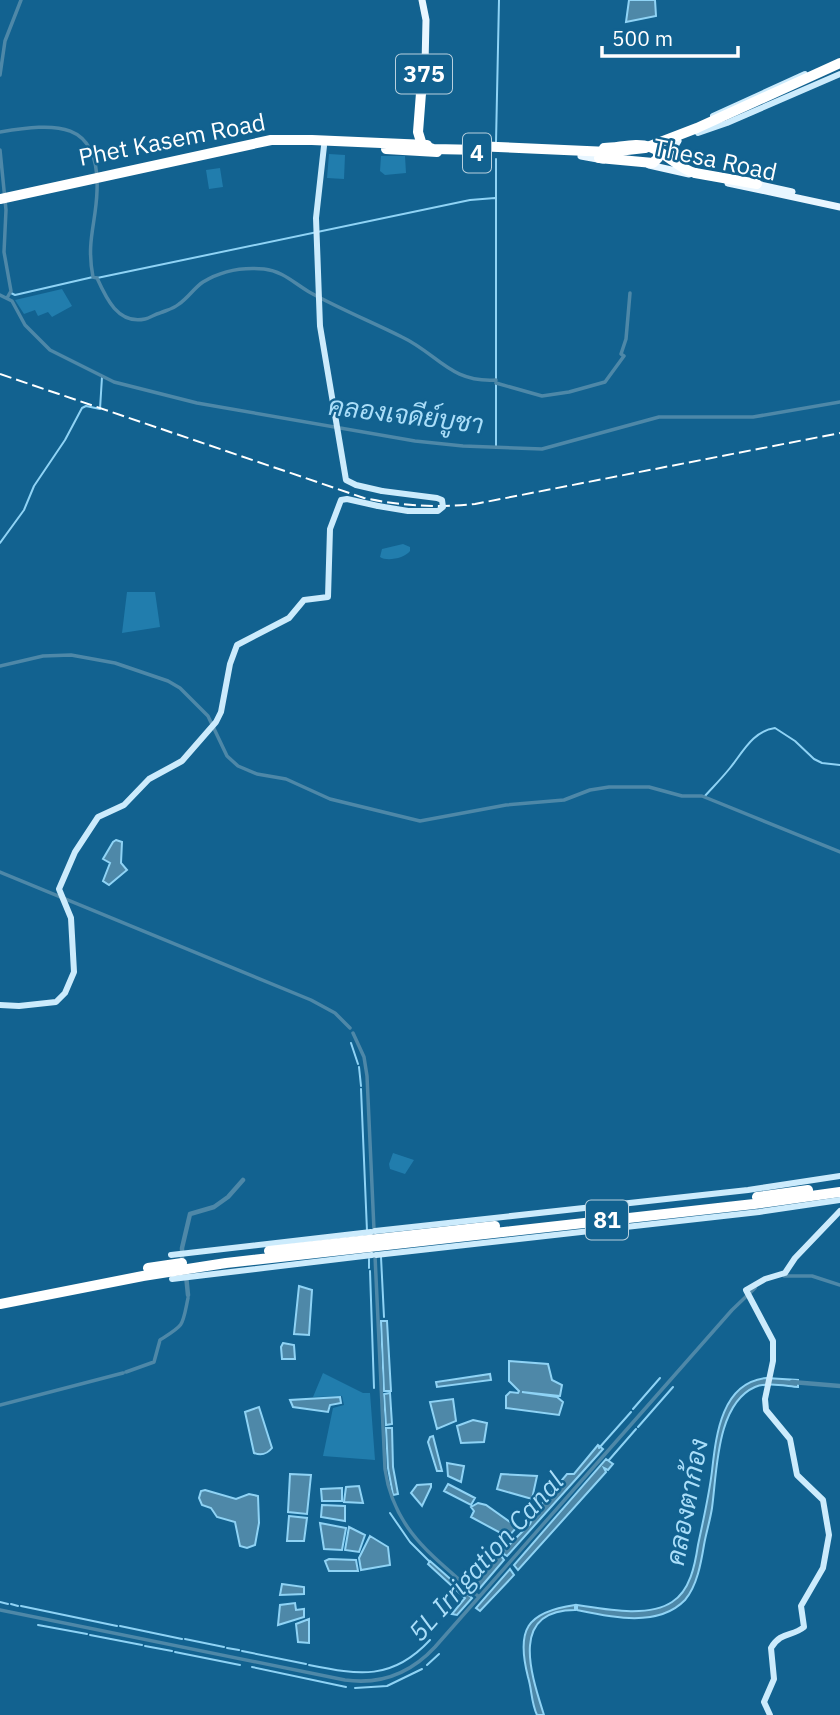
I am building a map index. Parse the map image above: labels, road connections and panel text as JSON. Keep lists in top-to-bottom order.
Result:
{
  "streets": {
    "highway": ["Phet Kasem Road", "4", "81"],
    "main road": ["375", "Thesa Road"]
  },
  "crossings": [
    ["375", "Phet Kasem Road"],
    ["Phet Kasem Road", "Thesa Road"]
  ],
  "water": ["คลองเจดีย์บูชา", "คลองตาก้อง", "5L Irrigation Canal"],
  "scale_bar": "500 m"
}
